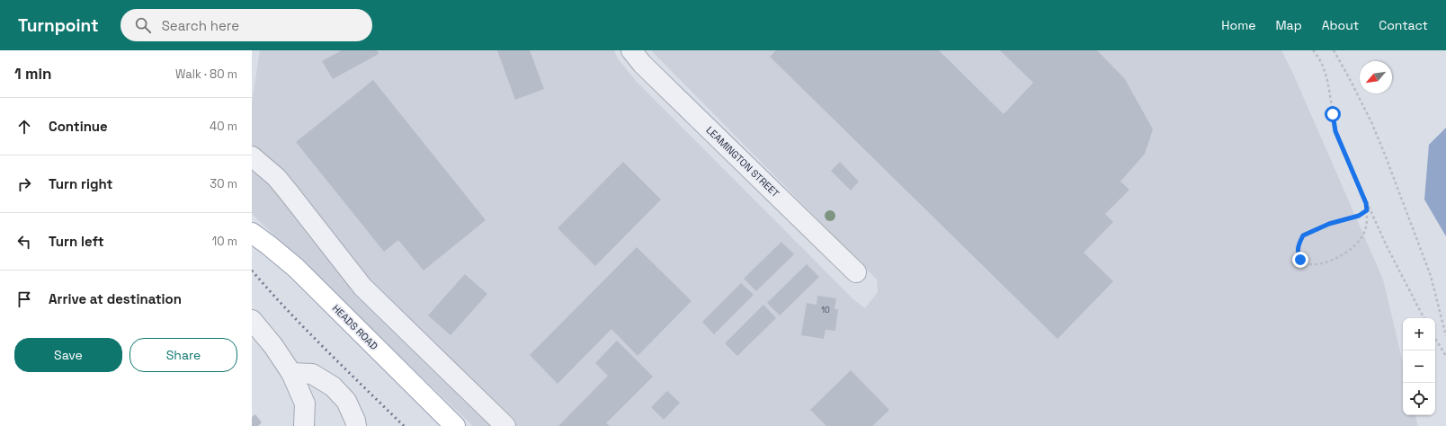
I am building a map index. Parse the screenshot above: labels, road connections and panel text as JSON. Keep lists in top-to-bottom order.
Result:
{
  "streets": {
    "main road": ["HEADS ROAD"],
    "street": ["LEAMINGTON STREET"]
  },
  "house_numbers": ["10"],
  "north": "bottom left",
  "page": {
    "header": "Turnpoint",
    "search": "Search here",
    "nav": [
      "Home",
      "Map",
      "About",
      "Contact"
    ],
    "heading": ["1 min", "Walk · 80 m"],
    "list": [
      ["Continue", "40 m"],
      ["Turn right", "30 m"],
      ["Turn left", "10 m"],
      "Arrive at destination"
    ],
    "map_buttons": ["+", "−"],
    "buttons": ["Save", "Share"]
  }
}
